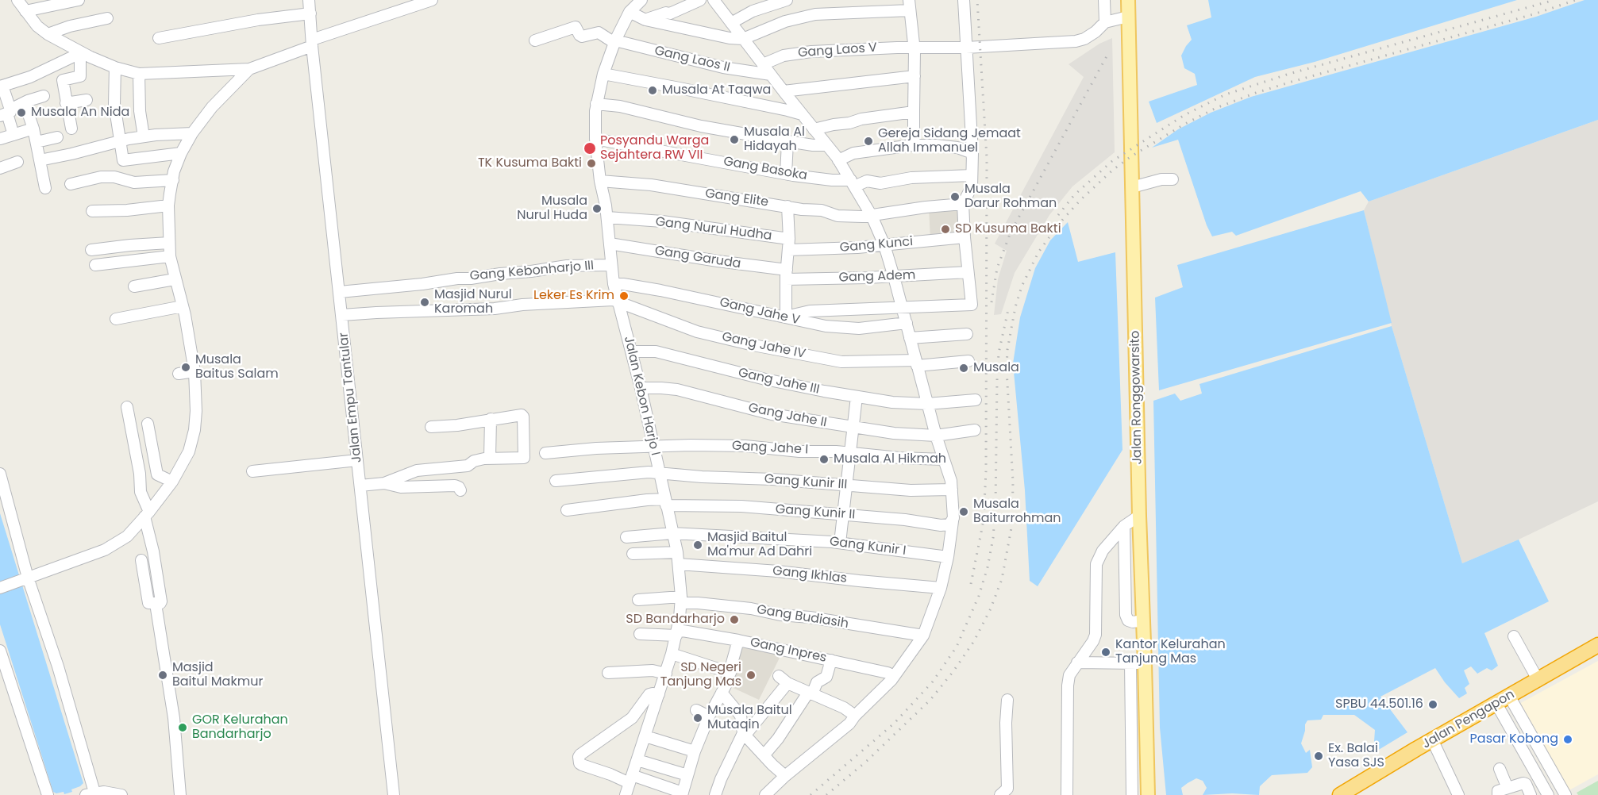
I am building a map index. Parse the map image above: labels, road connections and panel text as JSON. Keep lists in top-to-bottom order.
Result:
{
  "streets": {
    "highway": ["Jalan Pengapon"],
    "main road": ["Jalan Ronggowarsito"],
    "street": [
      "Gang Laos V",
      "Gang Laos II",
      "Gang Basoka",
      "Gang Elite",
      "Gang Nurul Hudha",
      "Gang Kunci",
      "Gang Garuda",
      "Gang Kebonharjo III",
      "Gang Adem",
      "Gang Jahe V",
      "Gang Jahe IV",
      "Gang Jahe III",
      "Jalan Kebon Harjo I",
      "Jalan Empu Tantular",
      "Gang Jahe II",
      "Gang Jahe I",
      "Gang Kunir III",
      "Gang Kunir II",
      "Gang Kunir I",
      "Gang Ikhlas",
      "Gang Budiasih",
      "Gang Inpres"
    ]
  },
  "crossings": [
    ["Gang Laos II", "Jalan Kebon Harjo I"],
    ["Gang Basoka", "Jalan Kebon Harjo I"],
    ["Gang Elite", "Gang Nurul Hudha"],
    ["Gang Elite", "Jalan Kebon Harjo I"],
    ["Gang Nurul Hudha", "Gang Kunci"],
    ["Gang Nurul Hudha", "Jalan Kebon Harjo I"],
    ["Gang Garuda", "Gang Adem"],
    ["Gang Garuda", "Jalan Kebon Harjo I"],
    ["Gang Kebonharjo III", "Jalan Kebon Harjo I"],
    ["Gang Kebonharjo III", "Jalan Empu Tantular"],
    ["Gang Jahe V", "Jalan Kebon Harjo I"],
    ["Gang Jahe IV", "Jalan Kebon Harjo I"],
    ["Gang Jahe III", "Jalan Kebon Harjo I"],
    ["Jalan Kebon Harjo I", "Gang Jahe II"],
    ["Jalan Kebon Harjo I", "Gang Jahe I"],
    ["Jalan Kebon Harjo I", "Gang Kunir III"],
    ["Jalan Kebon Harjo I", "Gang Kunir II"],
    ["Jalan Kebon Harjo I", "Gang Kunir I"],
    ["Jalan Kebon Harjo I", "Gang Ikhlas"],
    ["Jalan Kebon Harjo I", "Gang Budiasih"],
    ["Jalan Kebon Harjo I", "Gang Inpres"]
  ],
  "places": [
    "Musala At Taqwa",
    "Musala An Nida",
    "Musala Al Hidayah",
    "Gereja Sidang Jemaat Allah Immanuel",
    "Posyandu Warga Sejahtera RW VII",
    "TK Kusuma Bakti",
    "Musala Darur Rohman",
    "Musala Nurul Huda",
    "SD Kusuma Bakti",
    "Leker Es Krim",
    "Masjid Nurul Karomah",
    "Musala Baitus Salam",
    "Musala",
    "Musala Al Hikmah",
    "Musala Baiturrohman",
    "Masjid Baitul Ma'mur Ad Dahri",
    "SD Bandarharjo",
    "Kantor Kelurahan Tanjung Mas",
    "Masjid Baitul Makmur",
    "SD Negeri Tanjung Mas",
    "SPBU 44.501.16",
    "Musala Baitul Mutaqin",
    "GOR Kelurahan Bandarharjo",
    "Pasar Kobong",
    "Ex. Balai Yasa SJS"
  ]
}
